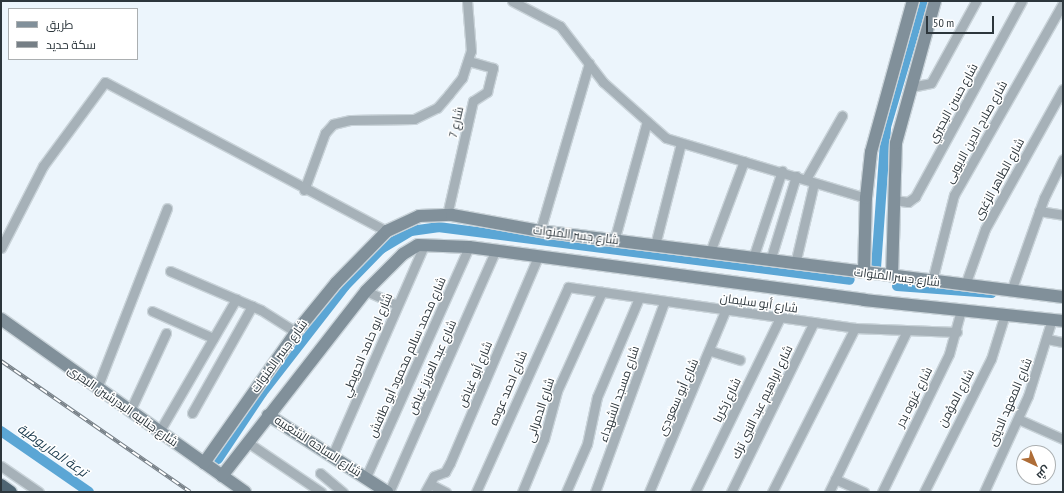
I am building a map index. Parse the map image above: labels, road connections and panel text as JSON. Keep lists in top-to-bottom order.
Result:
{
  "streets": {
    "street": [
      "شارع حسن البحيري",
      "شارع 7",
      "شارع صلاح الدين الايوبى",
      "شارع الطاهر الزغبى",
      "شارع جسر المنوات",
      "شارع أبو سليمان",
      "شارع ابو حامد الحويطي",
      "شارع محمد سالم محمود أبو طافش",
      "شارع عبد العزيز غياض",
      "شارع أبو غياض",
      "شارع احمد عوده",
      "شارع مسجد الشهداء",
      "شارع أبو سعودى",
      "شارع غزوه بدر",
      "شارع المؤمن",
      "شارع زكريا",
      "شارع ابراهيم عبد النبى ترك",
      "شارع المعهد الدينى",
      "شارع جنابيه البدرشين البحرى",
      "شارع الدمرانى",
      "شارع الساحه الشعبيه"
    ]
  },
  "crossings": [
    ["شارع 7", "شارع جسر المنوات"],
    ["شارع صلاح الدين الايوبى", "شارع جسر المنوات"],
    ["شارع الطاهر الزغبى", "شارع جسر المنوات"],
    ["شارع جسر المنوات", "شارع جنابيه البدرشين البحرى"],
    ["شارع أبو سليمان", "شارع احمد عوده"],
    ["شارع أبو سليمان", "شارع مسجد الشهداء"],
    ["شارع أبو سليمان", "شارع أبو سعودى"],
    ["شارع أبو سليمان", "شارع غزوه بدر"],
    ["شارع أبو سليمان", "شارع زكريا"],
    ["شارع أبو سليمان", "شارع ابراهيم عبد النبى ترك"],
    ["شارع أبو سليمان", "شارع الدمرانى"],
    ["شارع ابو حامد الحويطي", "شارع الساحه الشعبيه"],
    ["شارع محمد سالم محمود أبو طافش", "شارع الساحه الشعبيه"],
    ["شارع عبد العزيز غياض", "شارع الساحه الشعبيه"]
  ],
  "water": ["ترعة الماريوطية"],
  "legend": ["طريق", "سكة حديد"],
  "scale_bar": "50 m",
  "north": "bottom right"
}
